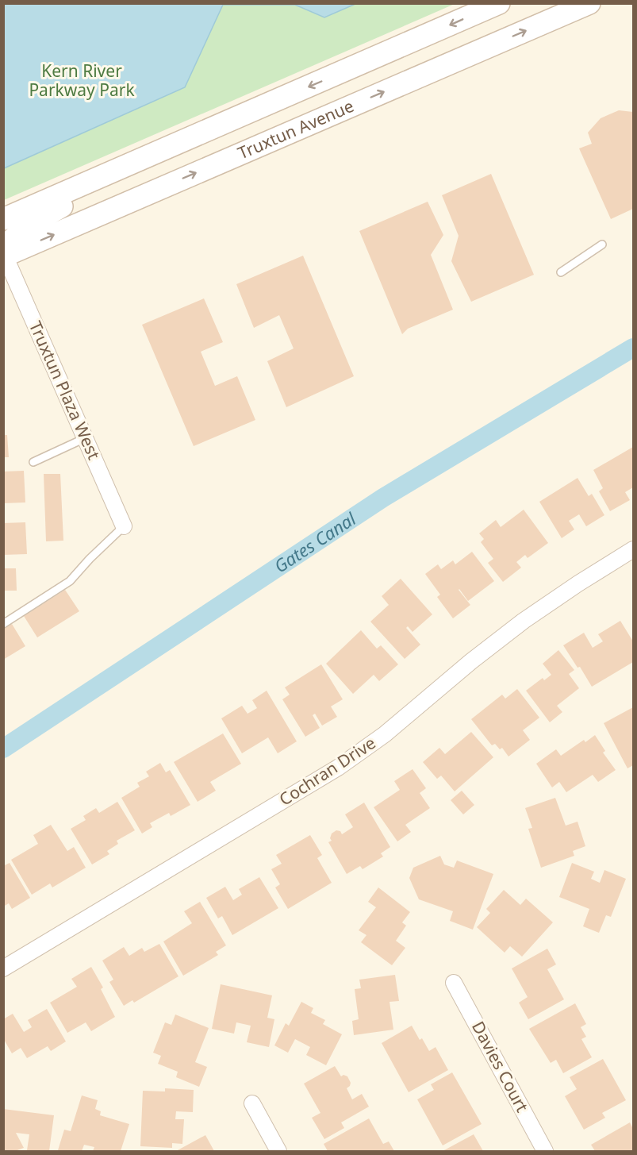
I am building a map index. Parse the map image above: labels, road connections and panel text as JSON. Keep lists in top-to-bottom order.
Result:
{
  "streets": {
    "main road": ["Truxtun Avenue"],
    "street": ["Truxtun Plaza West", "Cochran Drive", "Davies Court"]
  },
  "crossings": [
    ["Truxtun Avenue", "Truxtun Plaza West"]
  ],
  "water": ["Gates Canal"],
  "parks": ["Kern River Parkway Park"]
}
